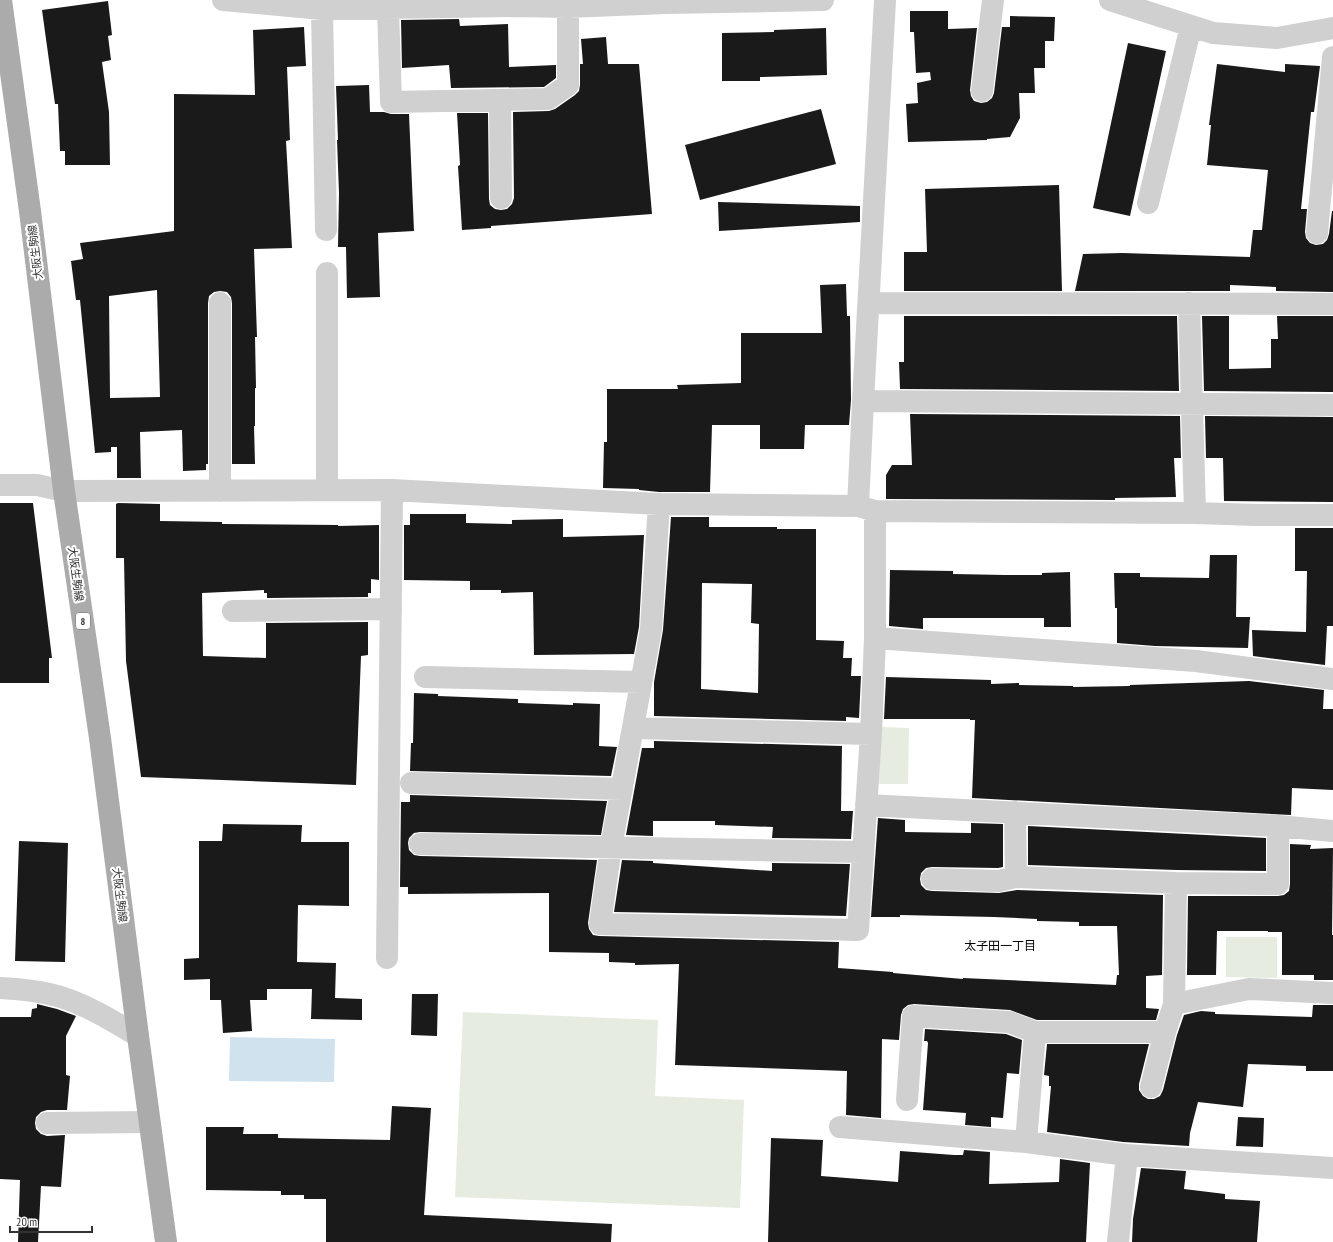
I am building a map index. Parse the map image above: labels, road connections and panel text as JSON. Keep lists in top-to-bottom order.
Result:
{
  "streets": {
    "main road": ["大阪生駒線", "8"]
  },
  "districts": ["太子田一丁目"],
  "scale_bar": "20 m"
}
